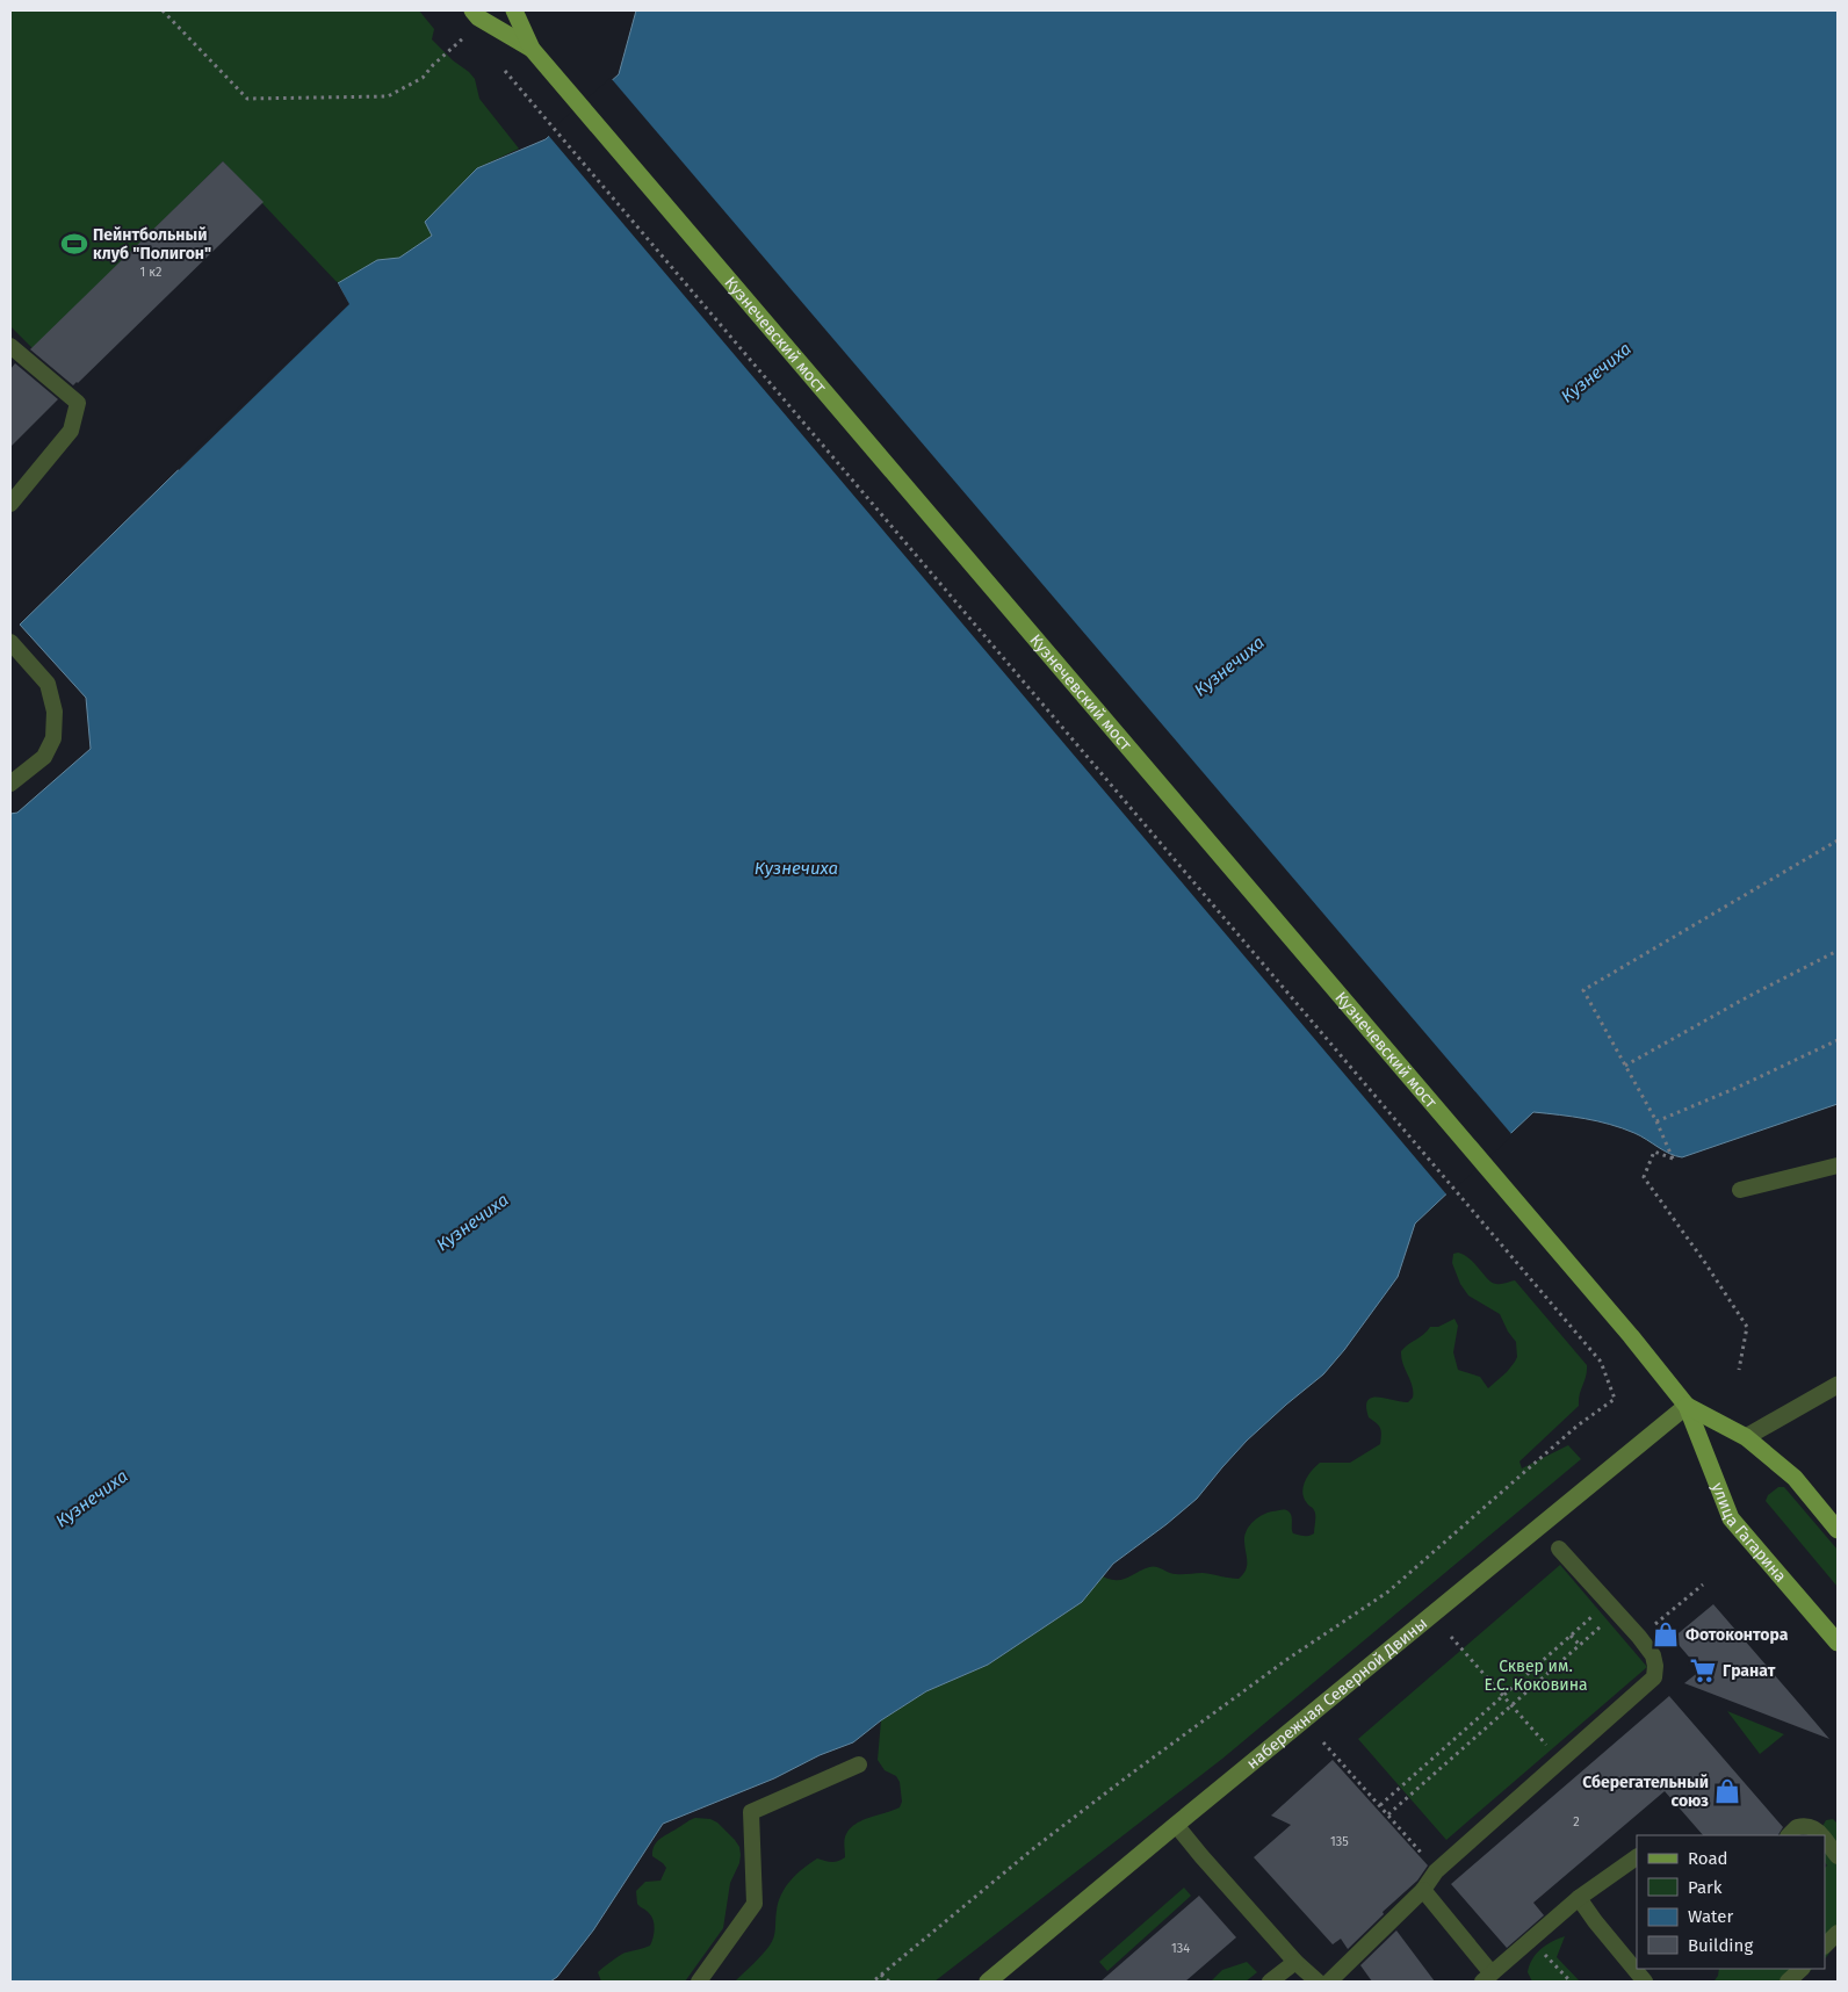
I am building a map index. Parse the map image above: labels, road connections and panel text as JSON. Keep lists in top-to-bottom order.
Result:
{
  "streets": {
    "main road": ["Кузнечевский мост", "улица Гагарина"],
    "street": ["набережная Северной Двины"]
  },
  "crossings": [
    ["Кузнечевский мост", "улица Гагарина"],
    ["улица Гагарина", "набережная Северной Двины"]
  ],
  "water": ["Кузнечиха"],
  "parks": ["Сквер им. Е.С. Коковина"],
  "places": {
    "sports": ["Пейнтбольный клуб \"Полигон\""],
    "shop": ["Фотоконтора", "Сберегательный союз"],
    "supermarket": ["Гранат"]
  },
  "house_numbers": [
    "1 к2",
    "2",
    "135",
    "134"
  ],
  "legend": [
    "Road",
    "Park",
    "Water",
    "Building"
  ]
}
